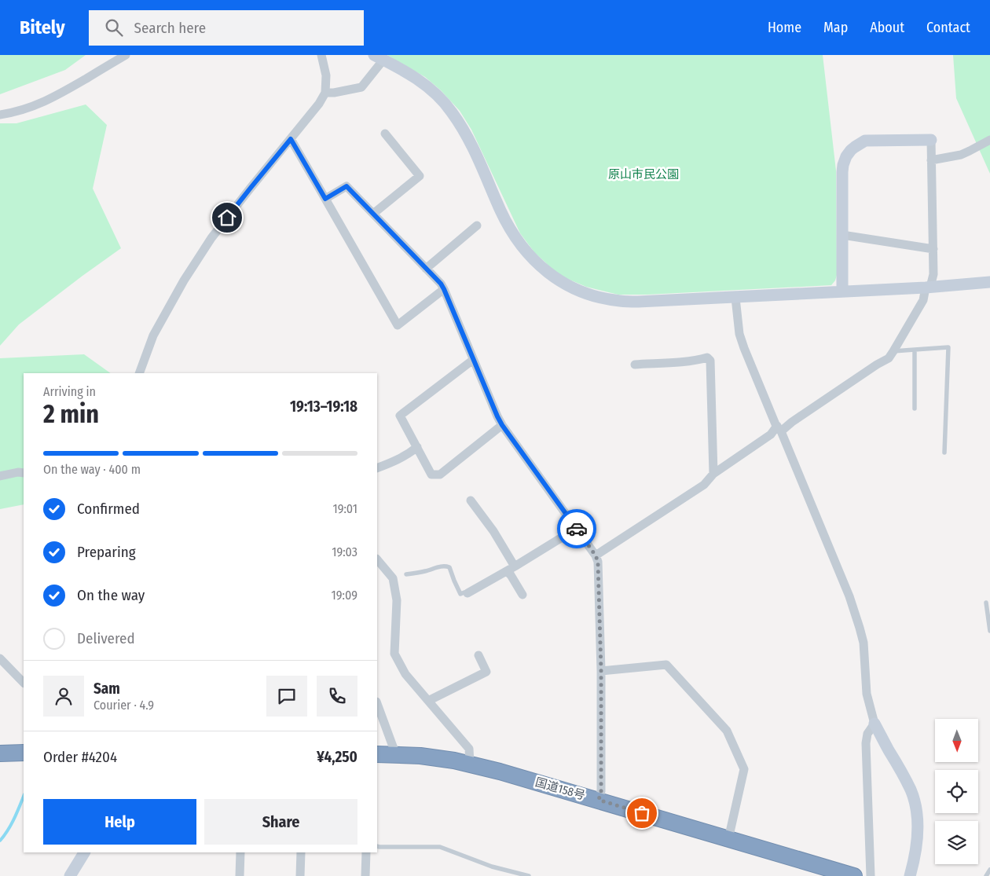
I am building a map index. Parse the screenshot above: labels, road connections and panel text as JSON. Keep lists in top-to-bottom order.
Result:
{
  "streets": {
    "highway": ["国道158号"]
  },
  "parks": ["原山市民公園"],
  "north": "bottom",
  "page": {
    "header": "Bitely",
    "search": "Search here",
    "nav": [
      "Home",
      "Map",
      "About",
      "Contact"
    ],
    "heading": ["2 min", "Arriving in", "19:13–19:18"],
    "panel": [
      "Sam",
      "Courier · 4.9",
      "Order #4204",
      "¥4,250"
    ],
    "bar": "On the way · 400 m",
    "list": [
      ["Confirmed", "19:01"],
      ["Preparing", "19:03"],
      ["On the way", "19:09"],
      "Delivered"
    ],
    "buttons": ["Help", "Share"]
  }
}
